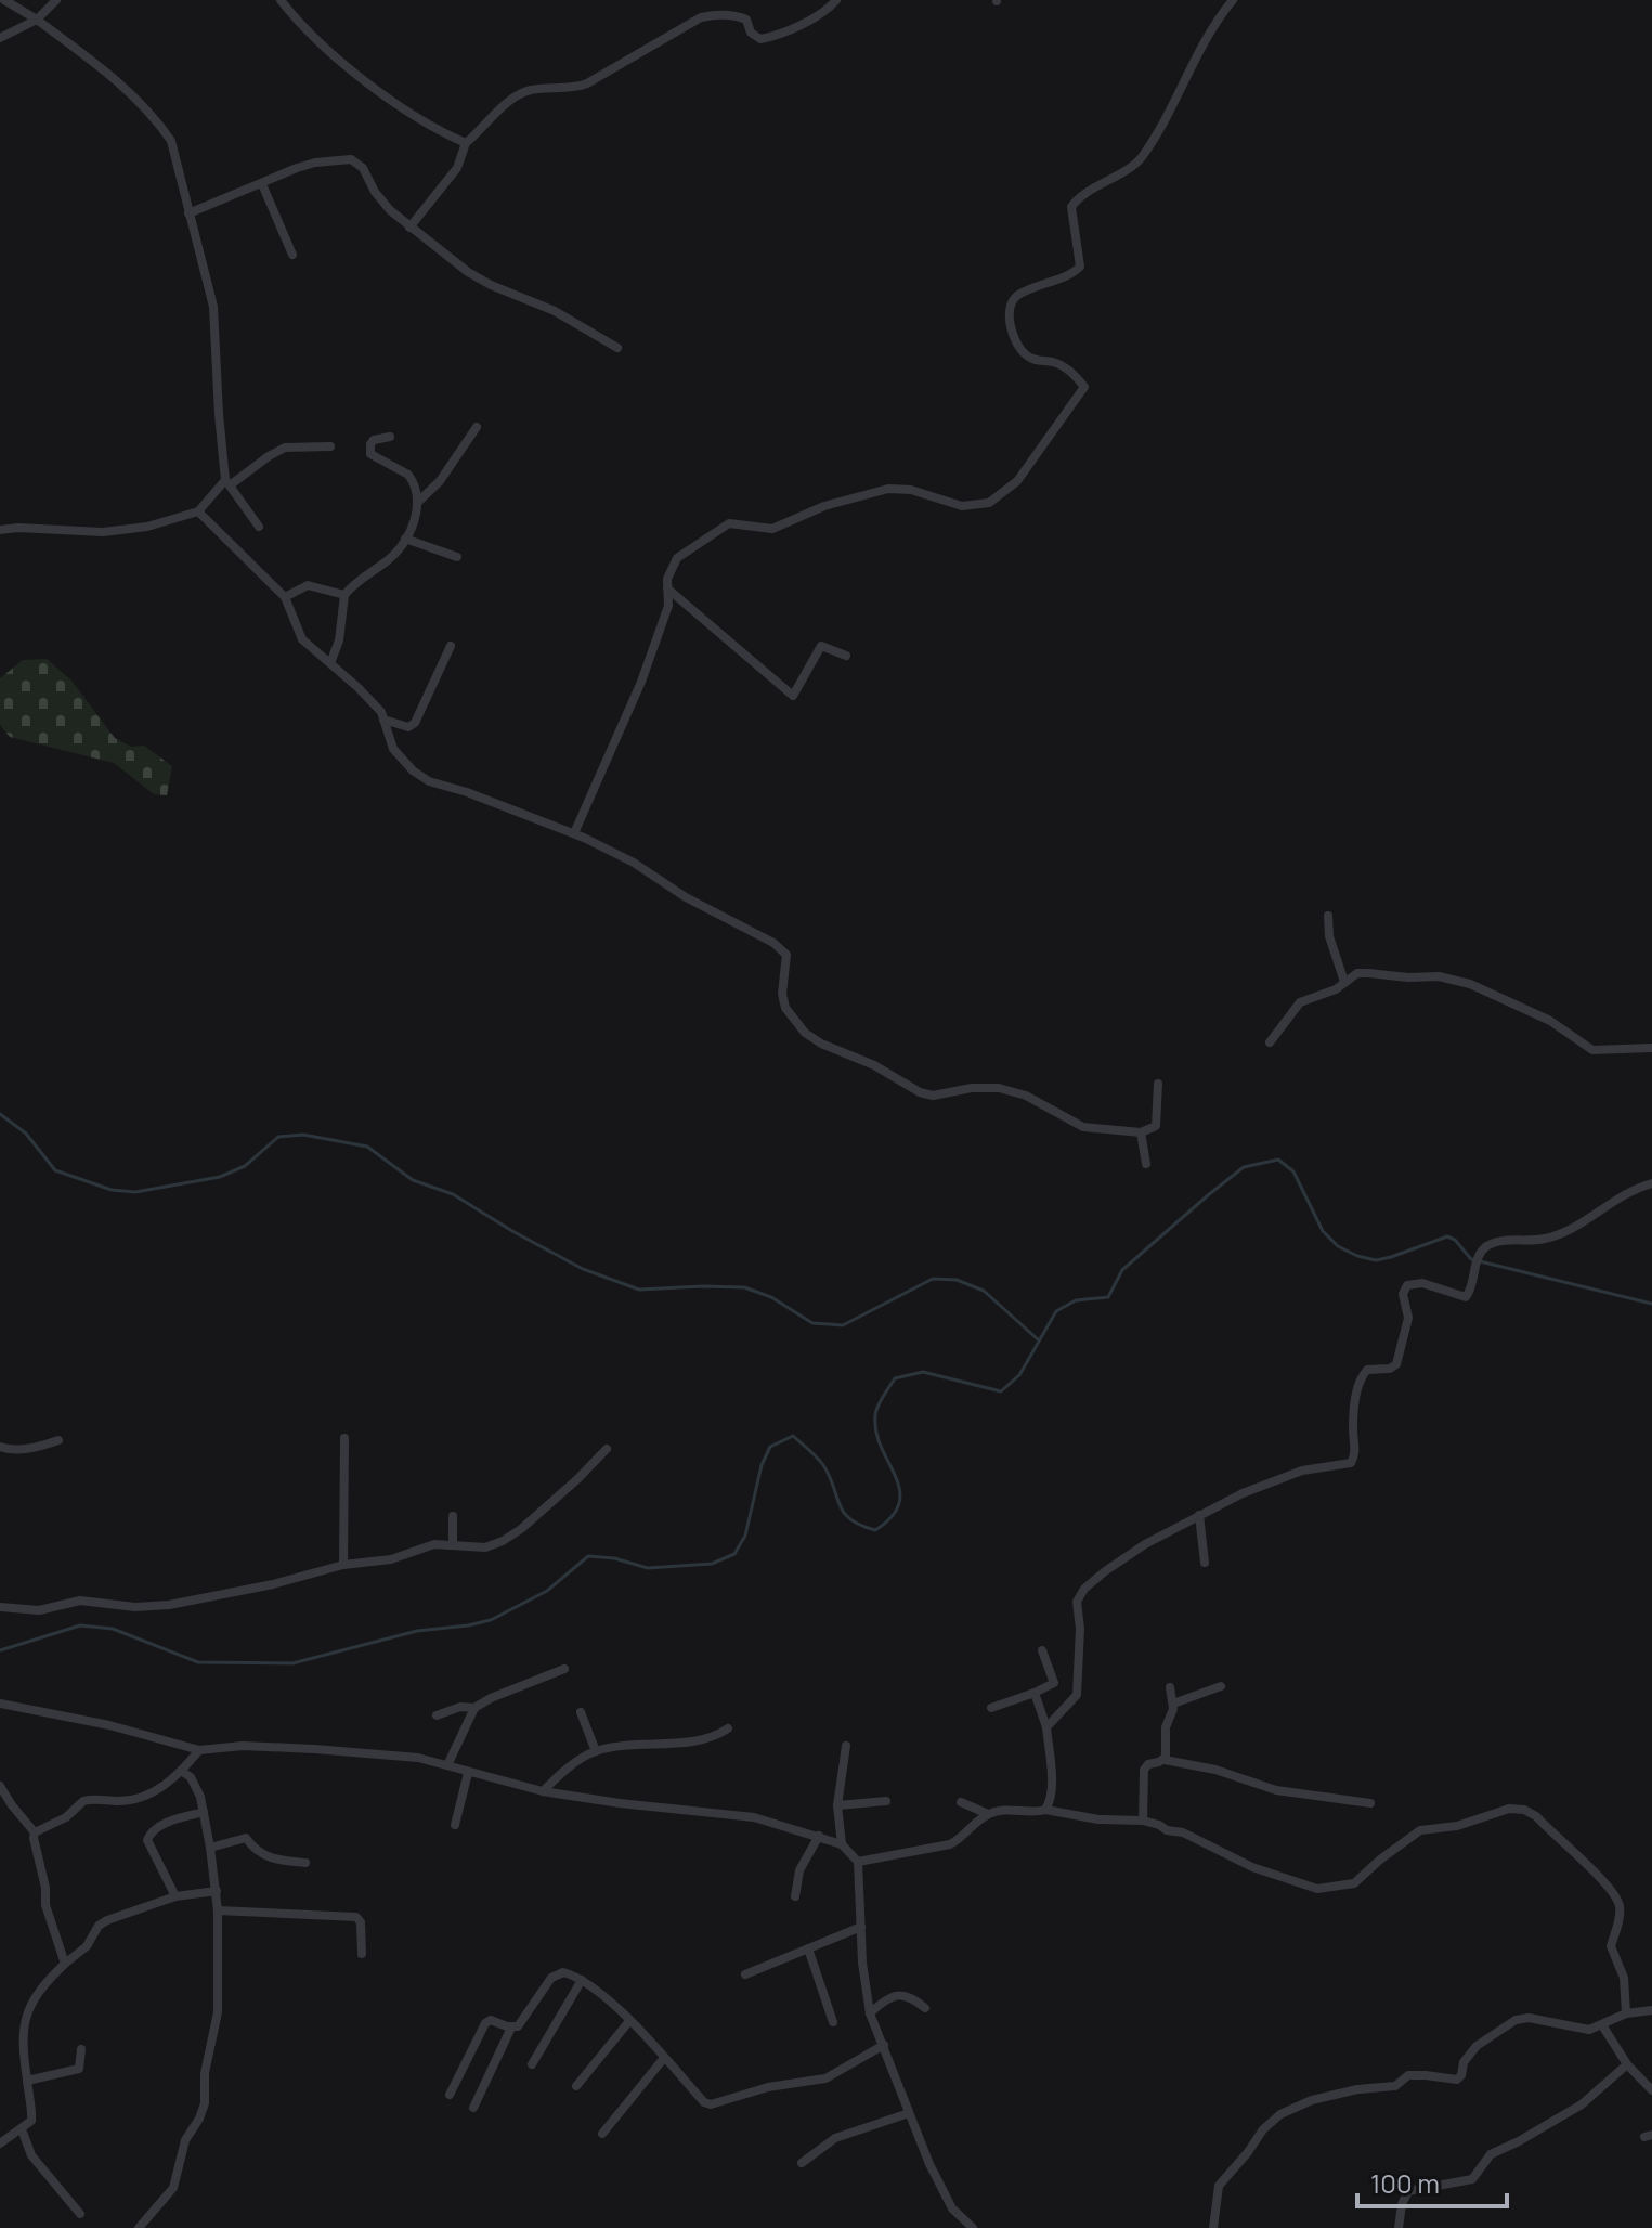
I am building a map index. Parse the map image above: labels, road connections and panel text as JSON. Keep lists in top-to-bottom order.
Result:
{
  "scale_bar": "100 m"
}
